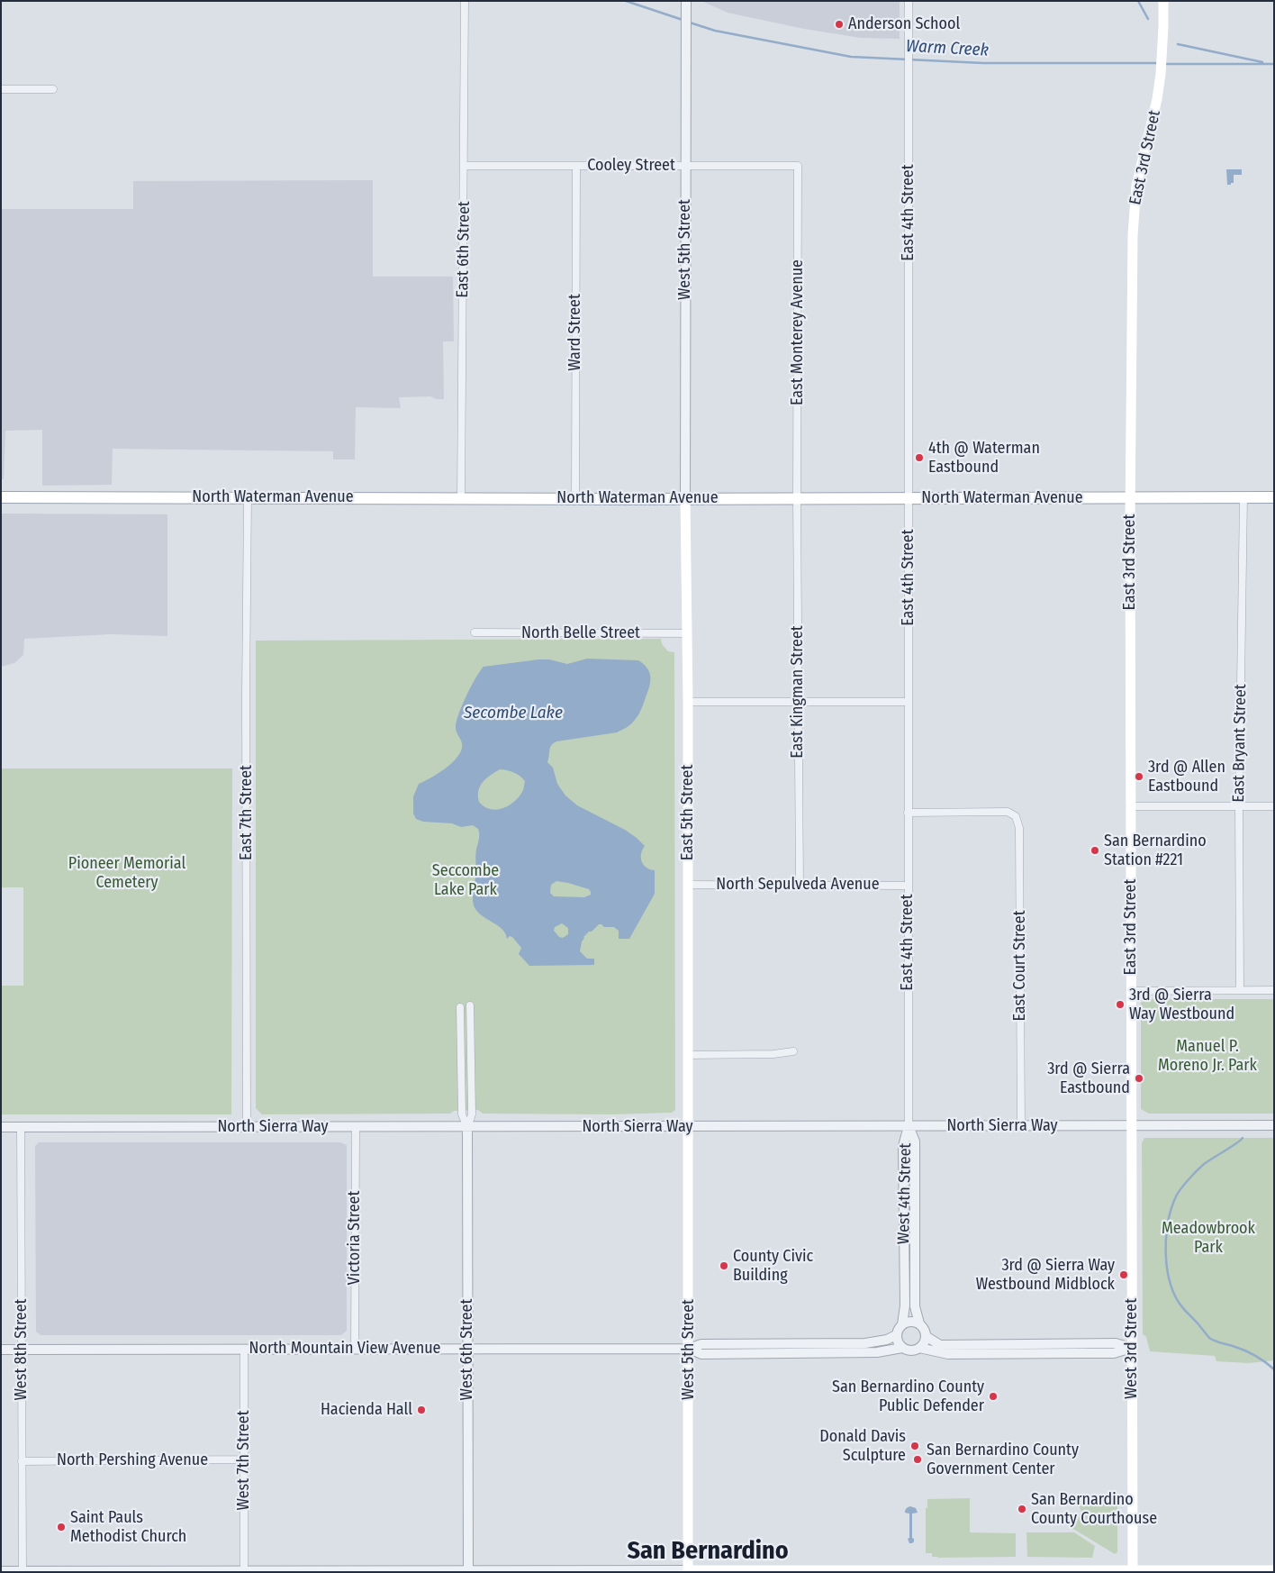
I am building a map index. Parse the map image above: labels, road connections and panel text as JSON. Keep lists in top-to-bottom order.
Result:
{
  "streets": {
    "main road": [
      "East 3rd Street",
      "West 5th Street",
      "North Waterman Avenue",
      "East 5th Street",
      "West 3rd Street"
    ],
    "street": [
      "Cooley Street",
      "East 4th Street",
      "East 6th Street",
      "Ward Street",
      "East Monterey Avenue",
      "North Belle Street",
      "East Kingman Street",
      "East Bryant Street",
      "East 7th Street",
      "North Sepulveda Avenue",
      "East Court Street",
      "North Sierra Way",
      "West 4th Street",
      "Victoria Street",
      "North Mountain View Avenue",
      "West 8th Street",
      "West 6th Street",
      "North Pershing Avenue",
      "West 7th Street"
    ]
  },
  "crossings": [
    ["East 3rd Street", "North Waterman Avenue"],
    ["East 3rd Street", "North Sierra Way"],
    ["East 3rd Street", "West 3rd Street"],
    ["Cooley Street", "East 6th Street"],
    ["Cooley Street", "West 5th Street"],
    ["Cooley Street", "Ward Street"],
    ["Cooley Street", "East Monterey Avenue"],
    ["East 4th Street", "North Waterman Avenue"],
    ["East 4th Street", "North Sepulveda Avenue"],
    ["East 4th Street", "East Court Street"],
    ["East 4th Street", "North Sierra Way"],
    ["East 4th Street", "West 4th Street"],
    ["East 6th Street", "North Waterman Avenue"],
    ["West 5th Street", "North Waterman Avenue"],
    ["West 5th Street", "East 5th Street"],
    ["West 5th Street", "North Sierra Way"],
    ["West 5th Street", "North Mountain View Avenue"],
    ["Ward Street", "North Waterman Avenue"],
    ["East Monterey Avenue", "North Waterman Avenue"],
    ["East Monterey Avenue", "East Kingman Street"],
    ["North Waterman Avenue", "East Kingman Street"],
    ["North Waterman Avenue", "East Bryant Street"],
    ["North Waterman Avenue", "East 7th Street"],
    ["North Waterman Avenue", "East 5th Street"],
    ["North Belle Street", "East 5th Street"],
    ["East Kingman Street", "North Sepulveda Avenue"],
    ["East 7th Street", "North Sierra Way"],
    ["East 5th Street", "North Sepulveda Avenue"],
    ["East 5th Street", "North Sierra Way"],
    ["East Court Street", "North Sierra Way"],
    ["North Sierra Way", "West 4th Street"],
    ["North Sierra Way", "Victoria Street"],
    ["North Sierra Way", "West 3rd Street"],
    ["North Sierra Way", "West 8th Street"],
    ["North Sierra Way", "West 6th Street"],
    ["West 4th Street", "North Mountain View Avenue"],
    ["Victoria Street", "North Mountain View Avenue"],
    ["North Mountain View Avenue", "West 8th Street"],
    ["North Mountain View Avenue", "West 6th Street"],
    ["North Mountain View Avenue", "West 7th Street"],
    ["West 8th Street", "North Pershing Avenue"],
    ["North Pershing Avenue", "West 7th Street"]
  ],
  "districts": ["San Bernardino"],
  "water": ["Warm Creek", "Secombe Lake"],
  "parks": [
    "Pioneer Memorial Cemetery",
    "Seccombe Lake Park",
    "Manuel P. Moreno Jr. Park",
    "Meadowbrook Park"
  ],
  "places": [
    "Anderson School",
    "4th @ Waterman Eastbound",
    "3rd @ Allen Eastbound",
    "San Bernardino Station #221",
    "3rd @ Sierra Way Westbound",
    "3rd @ Sierra Eastbound",
    "County Civic Building",
    "3rd @ Sierra Way Westbound Midblock",
    "San Bernardino County Public Defender",
    "Hacienda Hall",
    "Donald Davis Sculpture",
    "San Bernardino County Government Center",
    "San Bernardino County Courthouse",
    "Saint Pauls Methodist Church"
  ]
}
